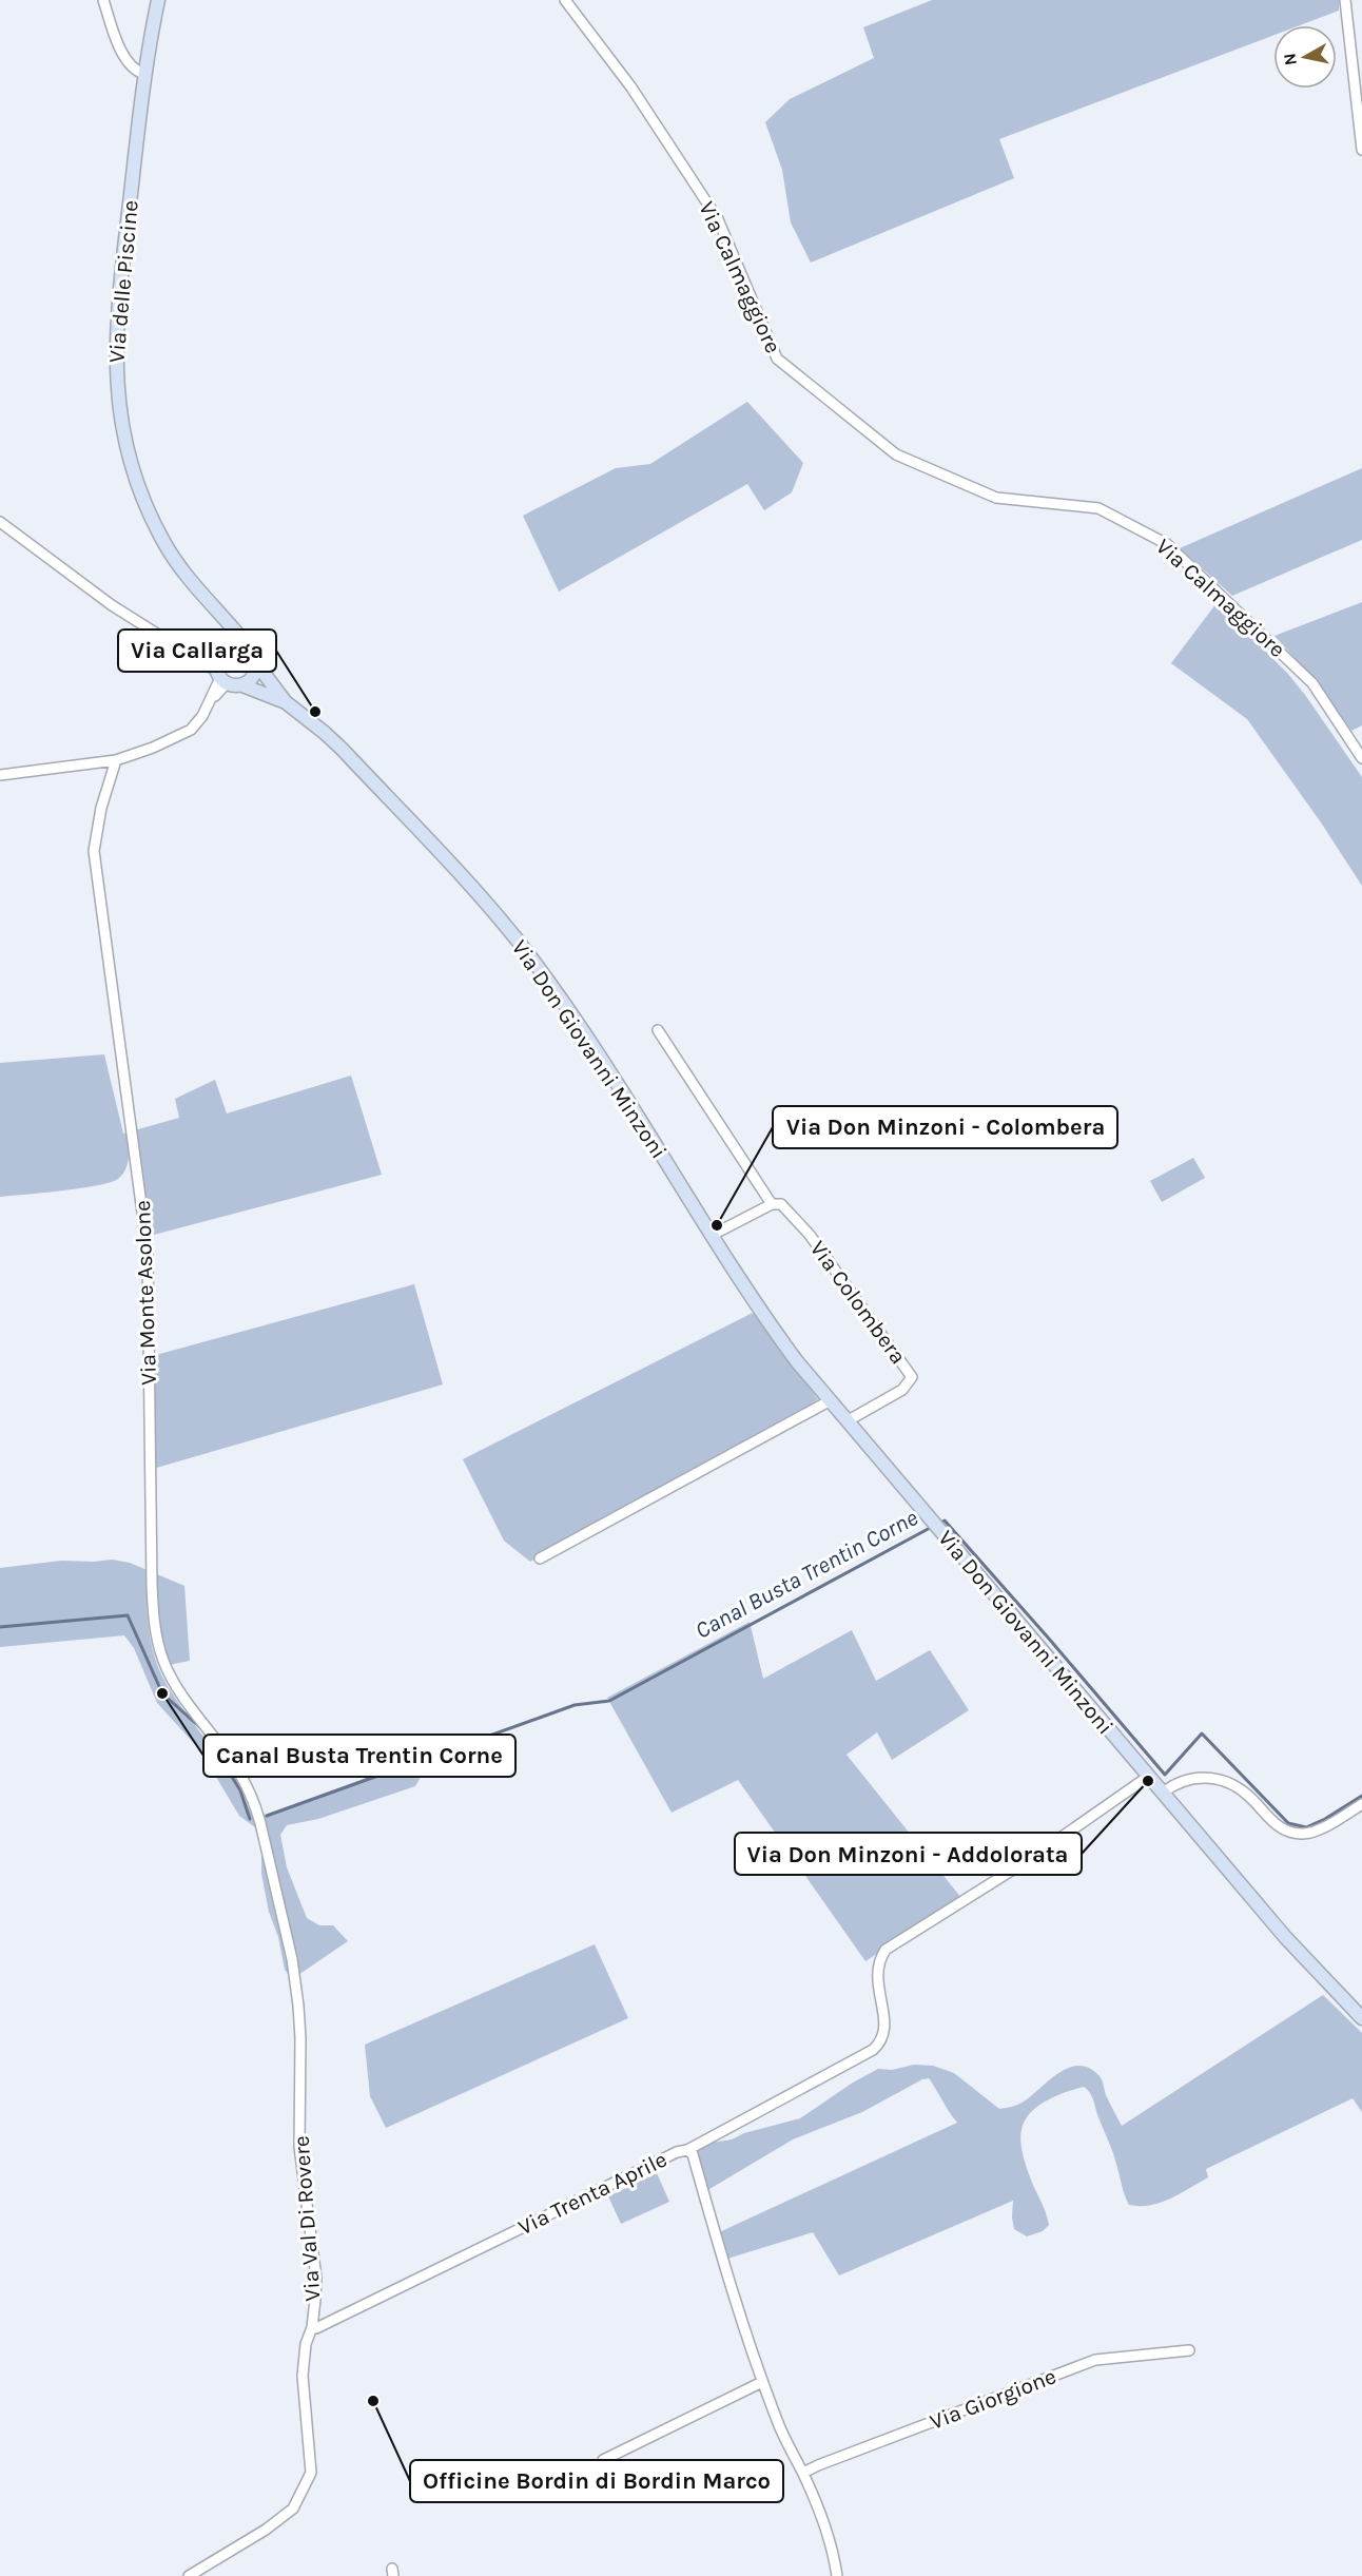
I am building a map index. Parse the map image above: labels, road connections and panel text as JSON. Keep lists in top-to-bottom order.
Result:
{
  "streets": {
    "street": [
      "Via Calmaggiore",
      "Via delle Piscine",
      "Via Don Giovanni Minzoni",
      "Via Monte Asolone",
      "Via Colombera",
      "Via Trenta Aprile",
      "Via Val Di Rovere",
      "Via Giorgione"
    ]
  },
  "crossings": [
    ["Via delle Piscine", "Via Don Giovanni Minzoni"],
    ["Via Don Giovanni Minzoni", "Via Colombera"],
    ["Via Monte Asolone", "Via Val Di Rovere"],
    ["Via Trenta Aprile", "Via Val Di Rovere"],
    ["Via Trenta Aprile", "Via Giorgione"]
  ],
  "water": ["Canal Busta Trentin Corne"],
  "places": [
    "Via Callarga",
    "Via Don Minzoni - Colombera",
    "Canal Busta Trentin Corne",
    "Via Don Minzoni - Addolorata",
    "Officine Bordin di Bordin Marco"
  ],
  "north": "left"
}
